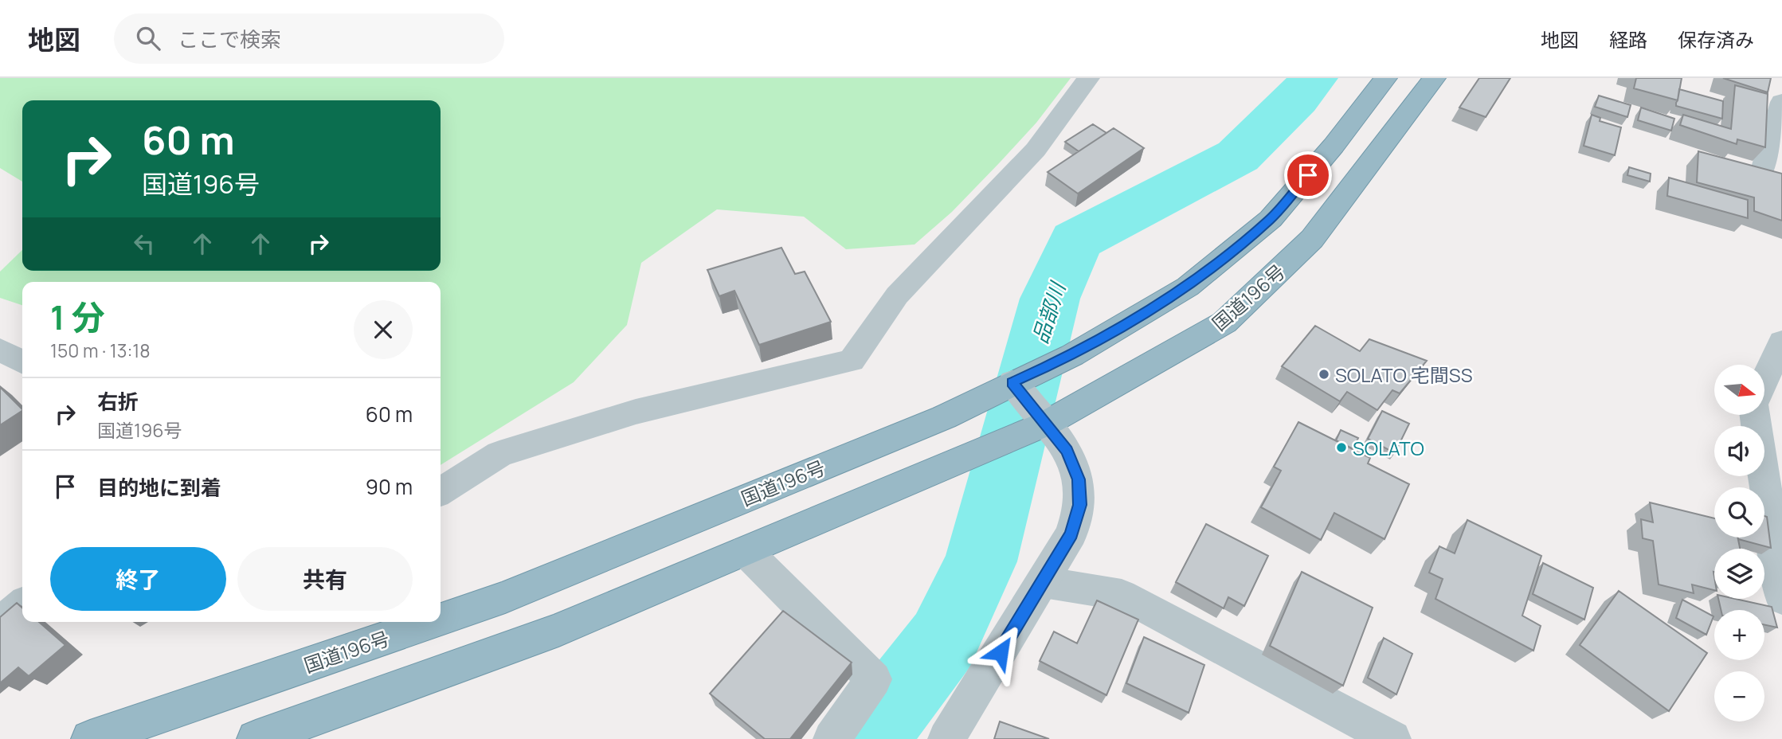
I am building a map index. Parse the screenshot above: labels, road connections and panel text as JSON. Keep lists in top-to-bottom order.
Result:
{
  "streets": {
    "highway": ["国道196号"]
  },
  "water": ["品部川"],
  "places": ["SOLATO 宅間SS", "SOLATO"],
  "north": "right",
  "page": {
    "header": "地図",
    "search": "ここで検索",
    "nav": ["地図", "経路", "保存済み"],
    "turn": ["60 m", "国道196号"],
    "heading": ["1 分", "150 m · 13:18"],
    "map_buttons": ["+", "−"],
    "list": [
      {
        "name": "右折",
        "note": "国道196号",
        "value": "60 m"
      },
      {
        "name": "目的地に到着",
        "value": "90 m"
      }
    ],
    "buttons": ["終了", "共有"]
  }
}
